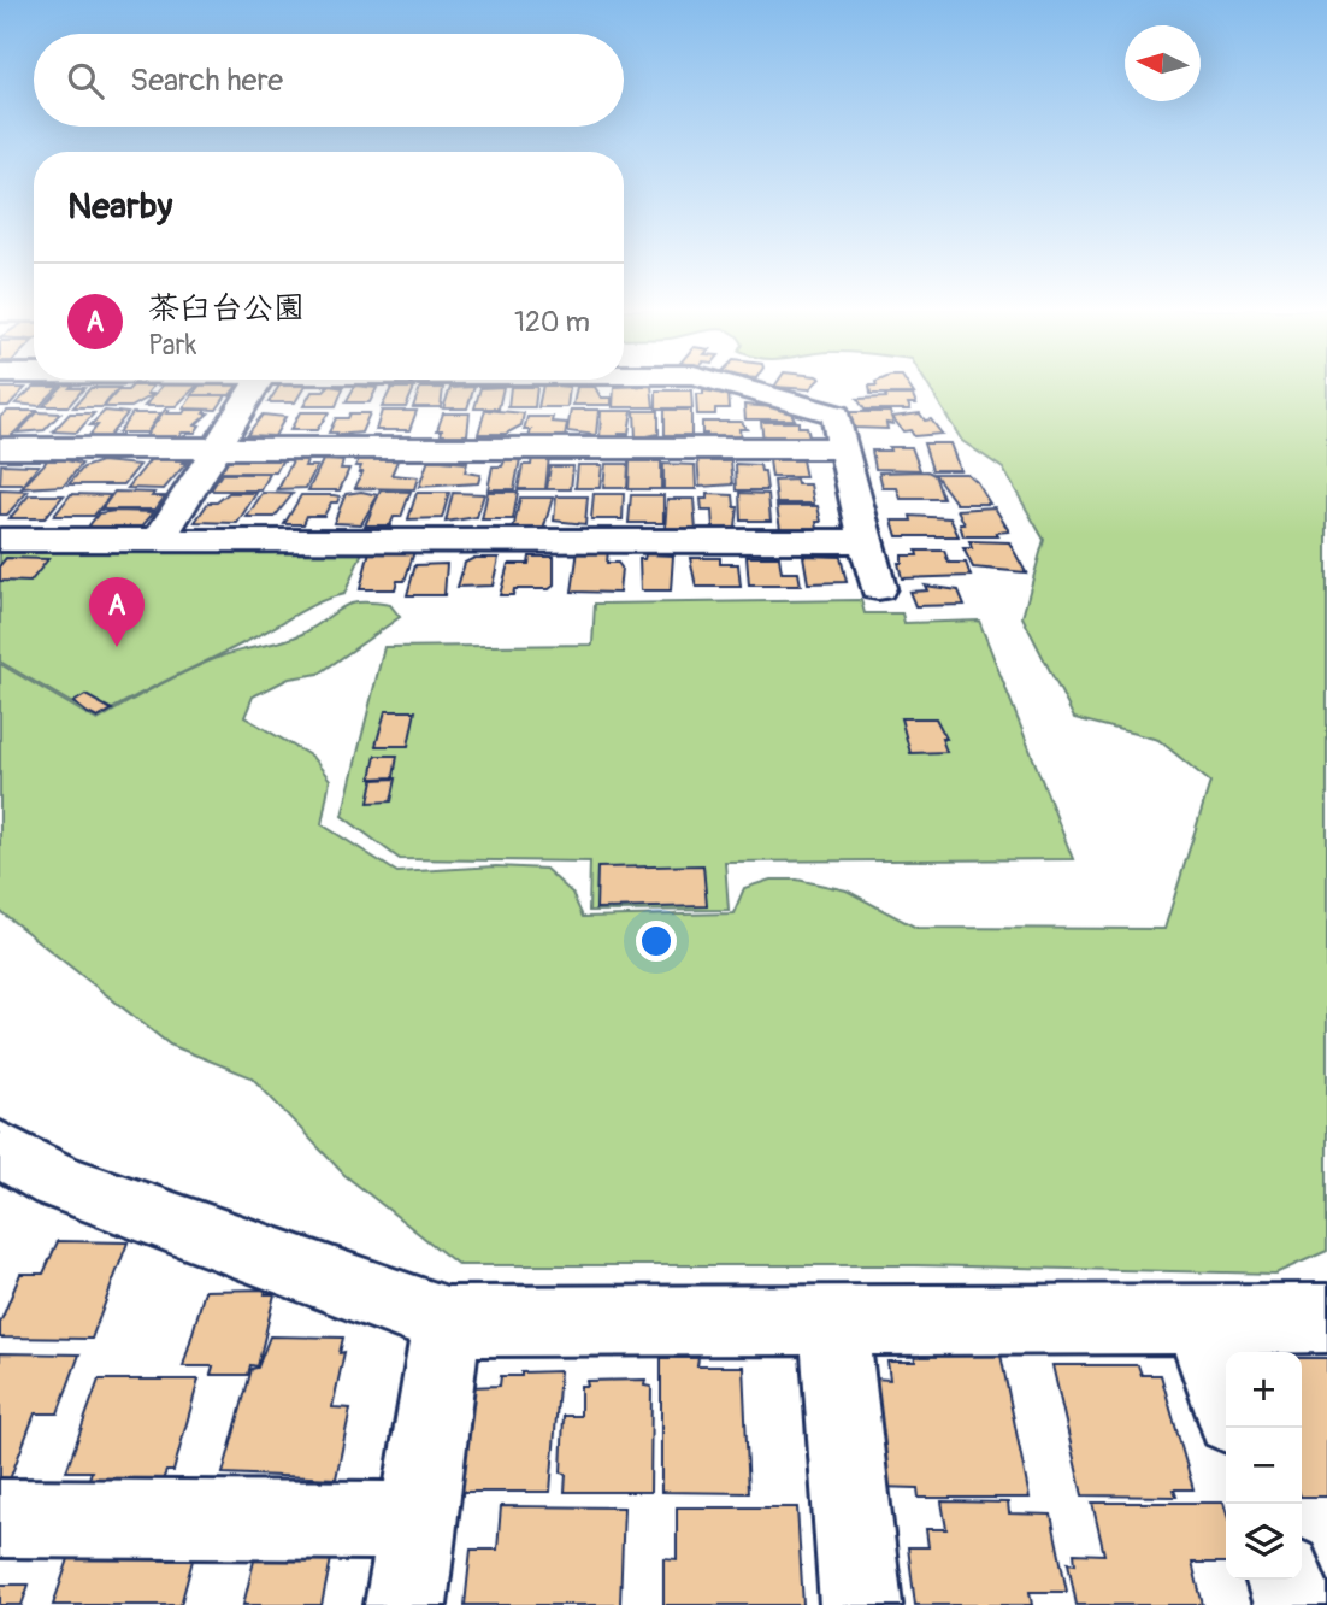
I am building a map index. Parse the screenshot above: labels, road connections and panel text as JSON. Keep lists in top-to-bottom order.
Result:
{
  "north": "left",
  "page": {
    "search": "Search here",
    "heading": "Nearby",
    "list": [
      {
        "mark": "A",
        "name": "茶臼台公園",
        "note": "Park",
        "value": "120 m"
      }
    ],
    "pins": "A",
    "map_buttons": ["+", "−"]
  }
}
